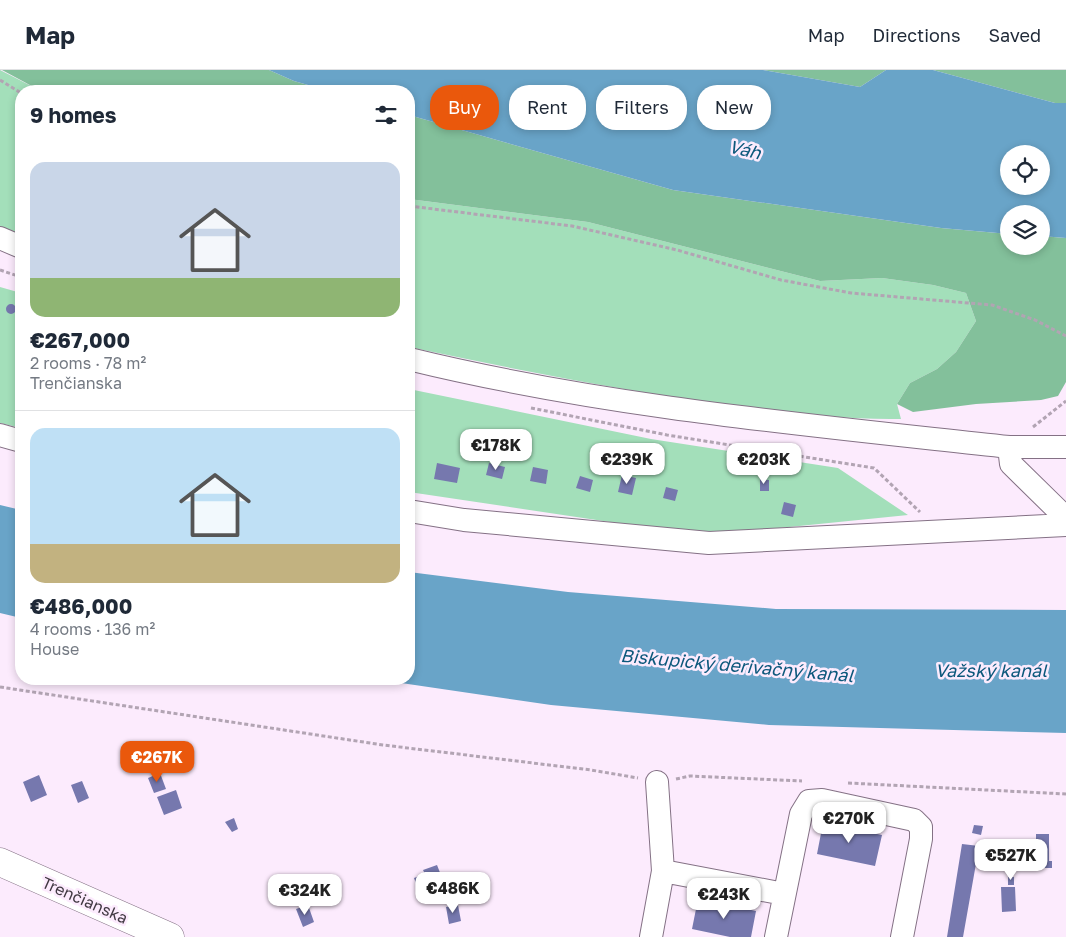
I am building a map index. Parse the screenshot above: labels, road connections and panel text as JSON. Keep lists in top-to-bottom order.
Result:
{
  "streets": {
    "main road": ["Trenčianska"]
  },
  "water": ["Váh", "Biskupický derivačný kanál", "Važský kanál"],
  "page": {
    "header": "Map",
    "nav": ["Map", "Directions", "Saved"],
    "chip": [
      "Buy",
      "Rent",
      "Filters",
      "New"
    ],
    "heading": "9 homes",
    "list": [
      {
        "name": "€267,000",
        "note": "2 rooms · 78 m² · Trenčianska"
      },
      {
        "name": "€486,000",
        "note": "4 rooms · 136 m² · House"
      }
    ],
    "price": [
      "€178K",
      "€239K",
      "€203K",
      "€267K",
      "€270K",
      "€527K",
      "€486K",
      "€324K",
      "€243K"
    ]
  }
}
